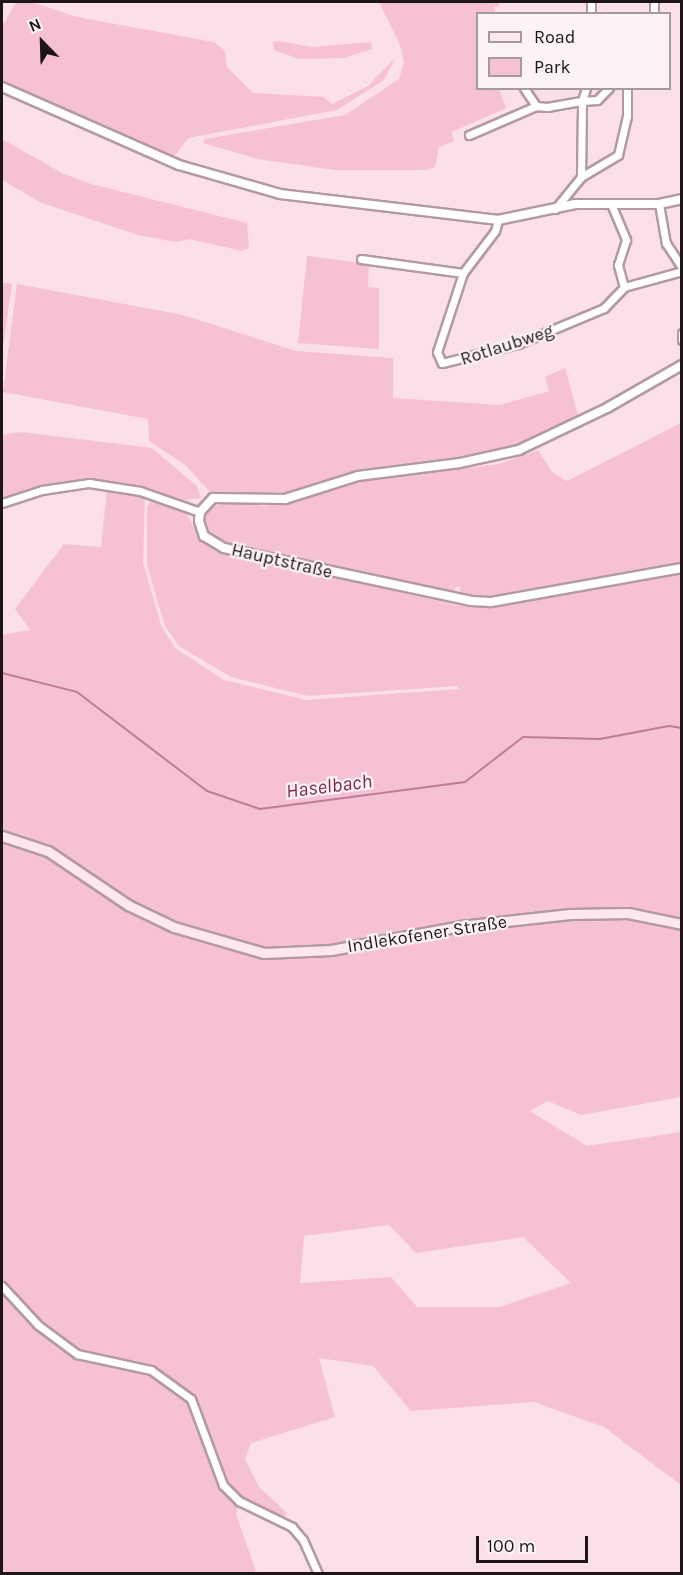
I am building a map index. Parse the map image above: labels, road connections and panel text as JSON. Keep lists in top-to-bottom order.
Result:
{
  "streets": {
    "main road": ["Indlekofener Straße"],
    "street": ["Rotlaubweg", "Hauptstraße"]
  },
  "water": ["Haselbach"],
  "legend": ["Road", "Park"],
  "scale_bar": "100 m",
  "north": "top left"
}
